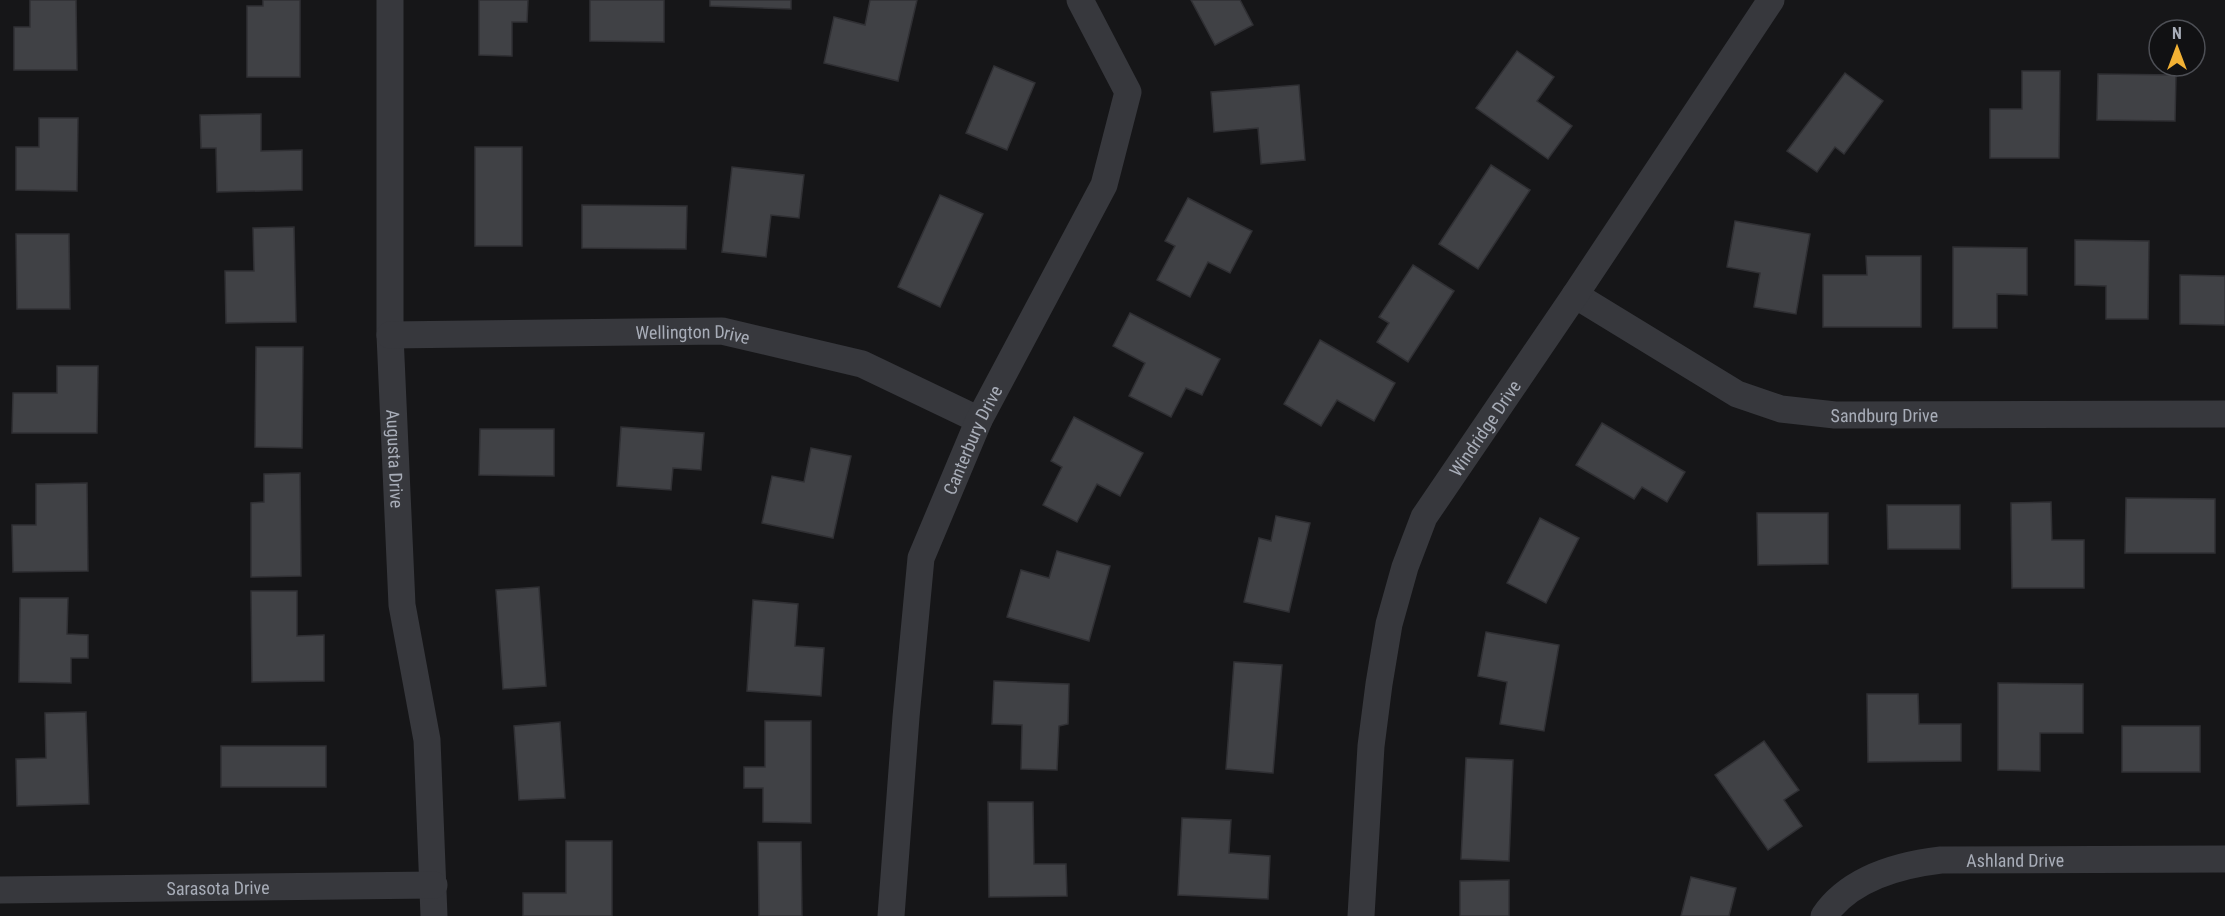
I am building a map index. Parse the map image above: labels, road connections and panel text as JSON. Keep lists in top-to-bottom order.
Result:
{
  "streets": {
    "street": [
      "Wellington Drive",
      "Sandburg Drive",
      "Windridge Drive",
      "Canterbury Drive",
      "Augusta Drive",
      "Ashland Drive",
      "Sarasota Drive"
    ]
  },
  "crossings": [
    ["Wellington Drive", "Canterbury Drive"],
    ["Wellington Drive", "Augusta Drive"],
    ["Sandburg Drive", "Windridge Drive"],
    ["Augusta Drive", "Sarasota Drive"]
  ],
  "north": "top"
}
